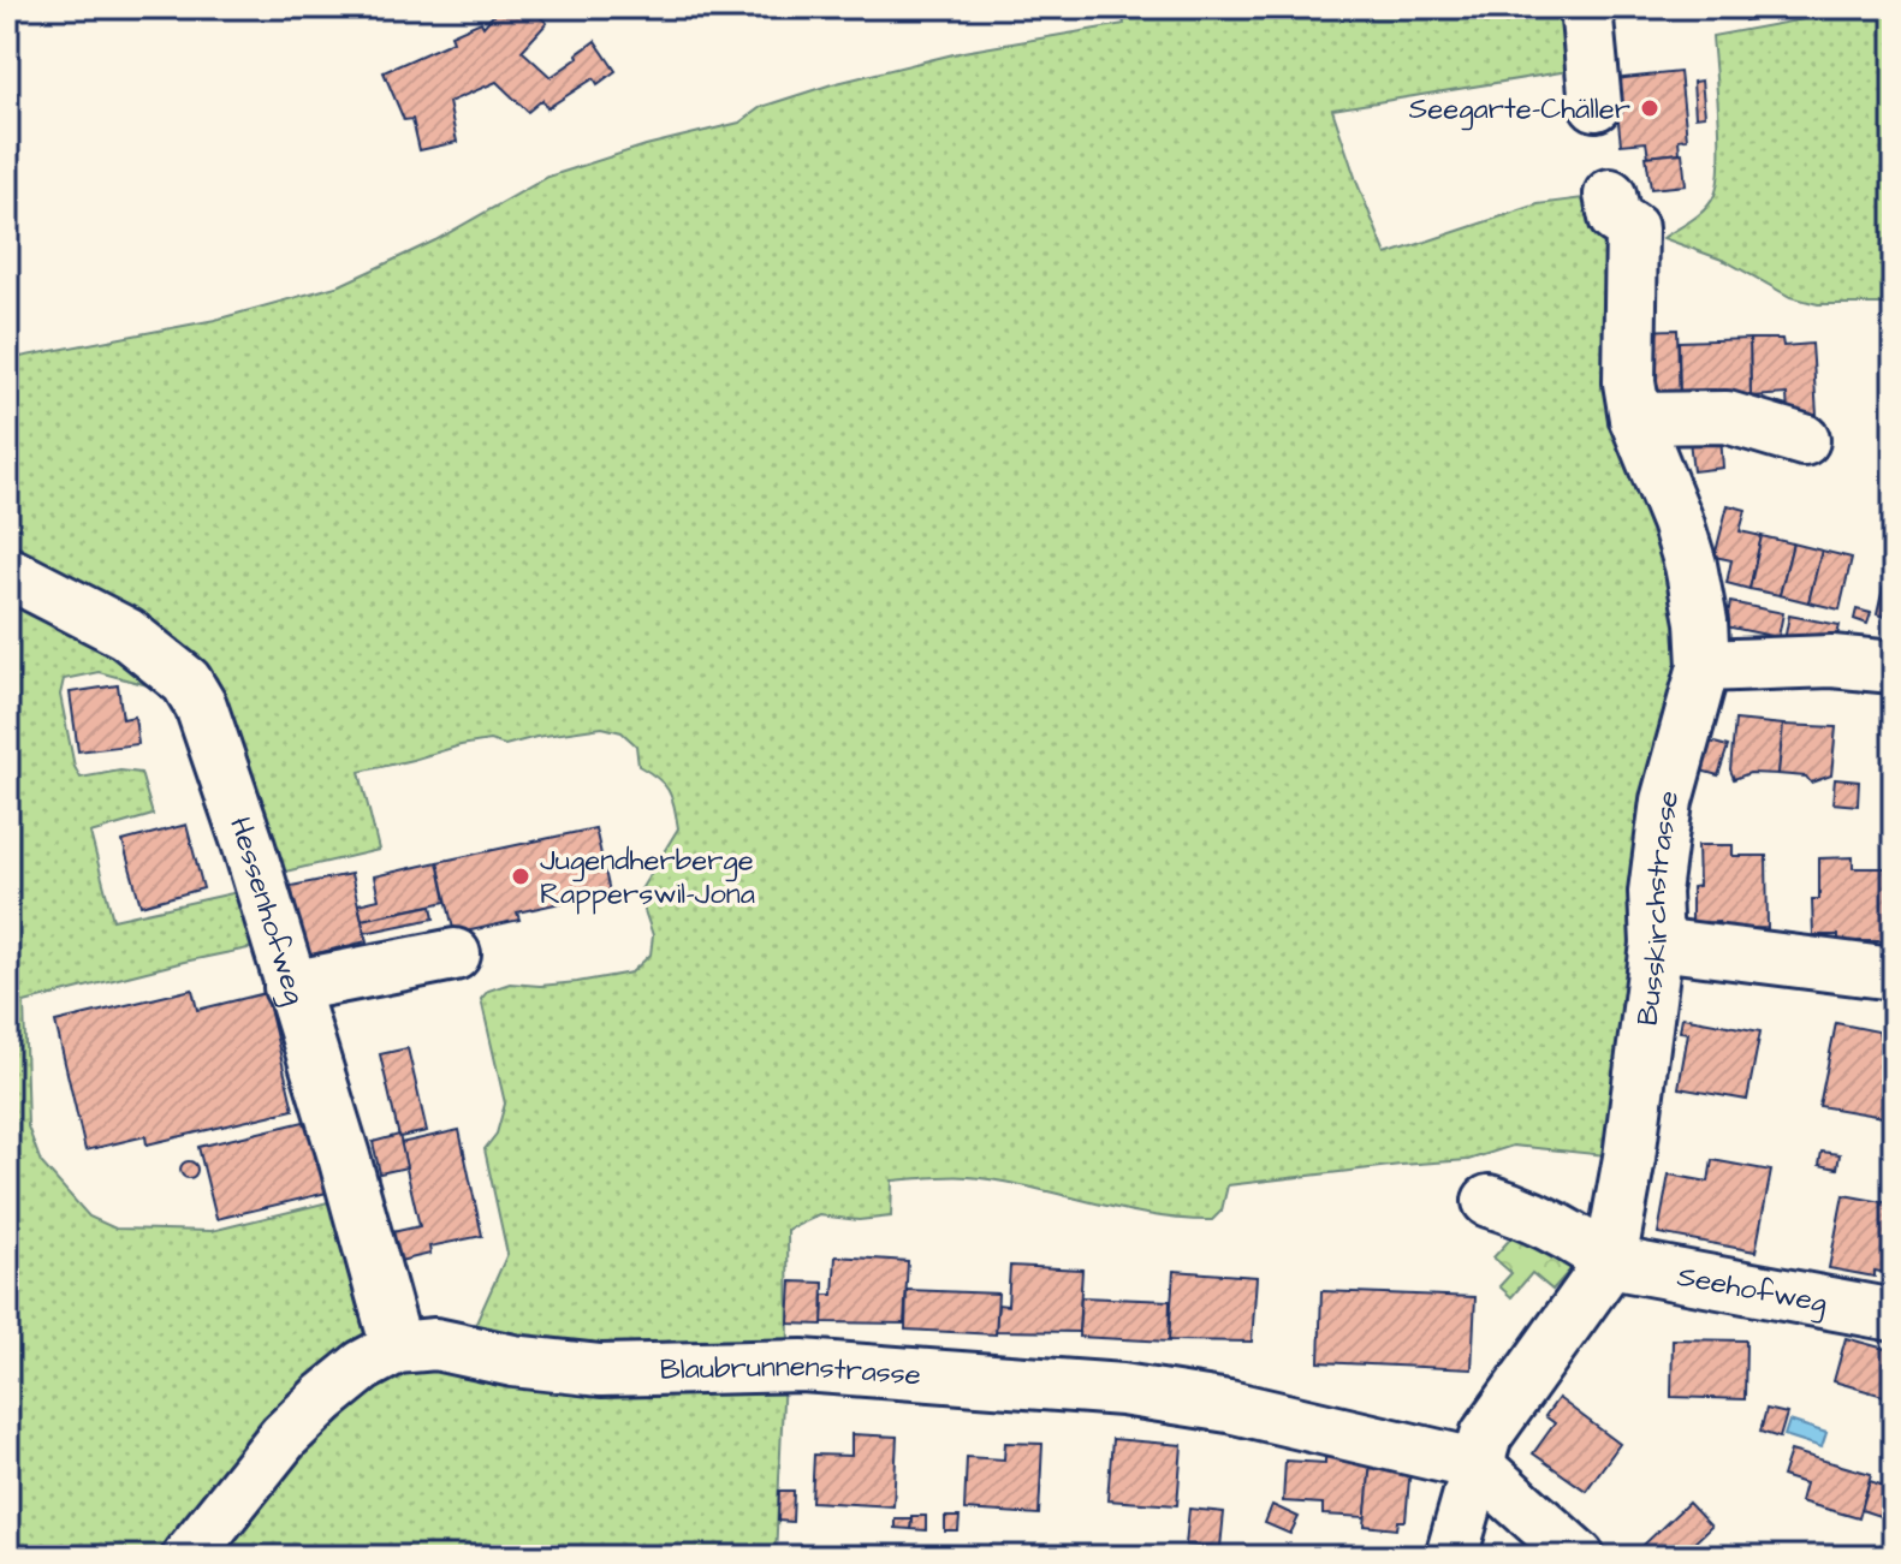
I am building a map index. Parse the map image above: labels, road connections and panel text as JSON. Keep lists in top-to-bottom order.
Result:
{
  "streets": {
    "street": [
      "Busskirchstrasse",
      "Hessenhofweg",
      "Seehofweg",
      "Blaubrunnenstrasse"
    ]
  },
  "crossings": [
    ["Busskirchstrasse", "Seehofweg"],
    ["Busskirchstrasse", "Blaubrunnenstrasse"],
    ["Hessenhofweg", "Blaubrunnenstrasse"]
  ],
  "places": ["Seegarte-Chäller", "Jugendherberge Rapperswil-Jona"]
}
